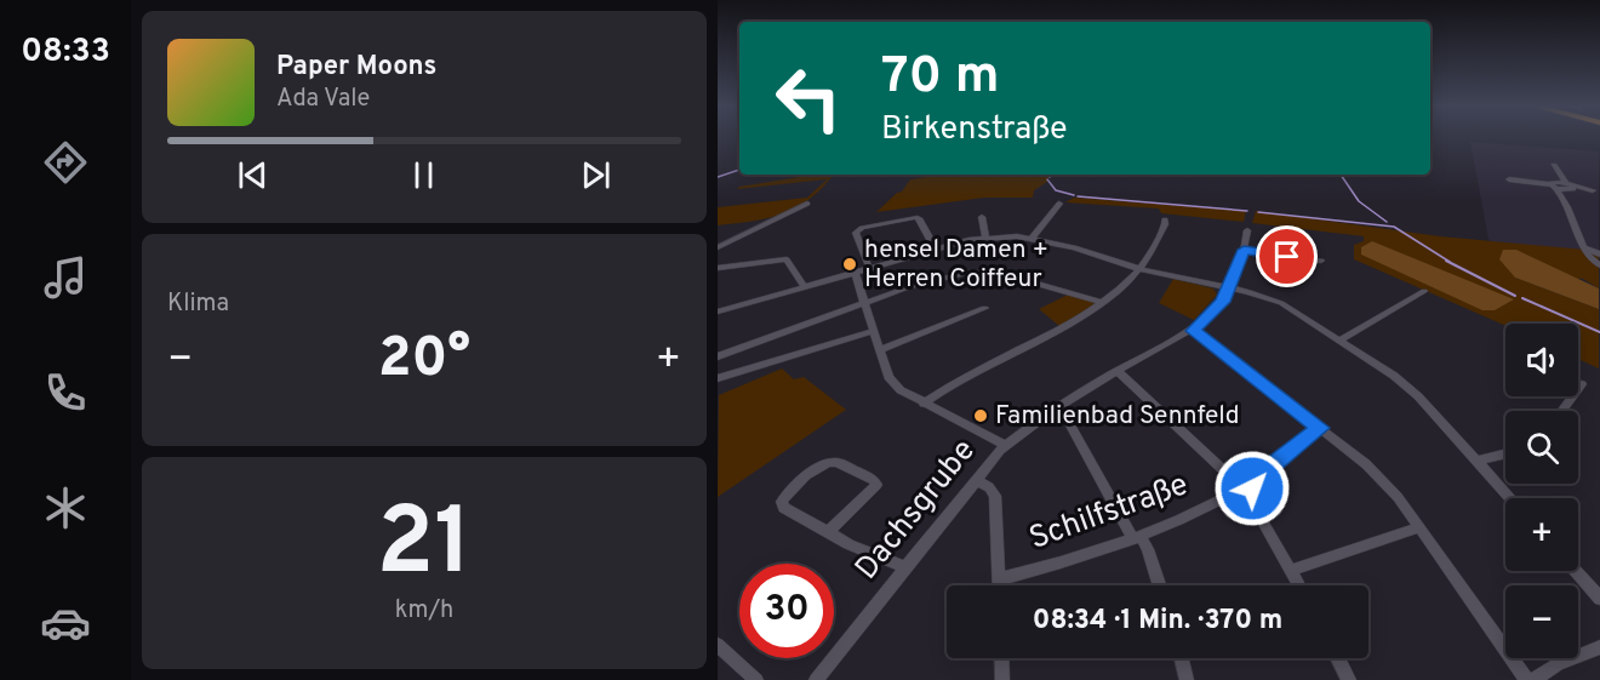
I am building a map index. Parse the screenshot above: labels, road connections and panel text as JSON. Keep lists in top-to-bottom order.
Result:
{
  "streets": {
    "street": ["Dachsgrube", "Schilfstraße"]
  },
  "places": ["hensel Damen + Herren Coiffeur", "Familienbad Sennfeld"],
  "page": {
    "tabs": "08:33",
    "turn": ["70 m", "Birkenstraße"],
    "song": ["Paper Moons", "Ada Vale"],
    "tile": [
      "Klima",
      ["21", "km/h"]
    ],
    "map_buttons": ["+", "−"],
    "heat": ["−", "20°", "+"],
    "limit": "30",
    "trip": "08:34 · 1 Min. · 370 m"
  }
}
